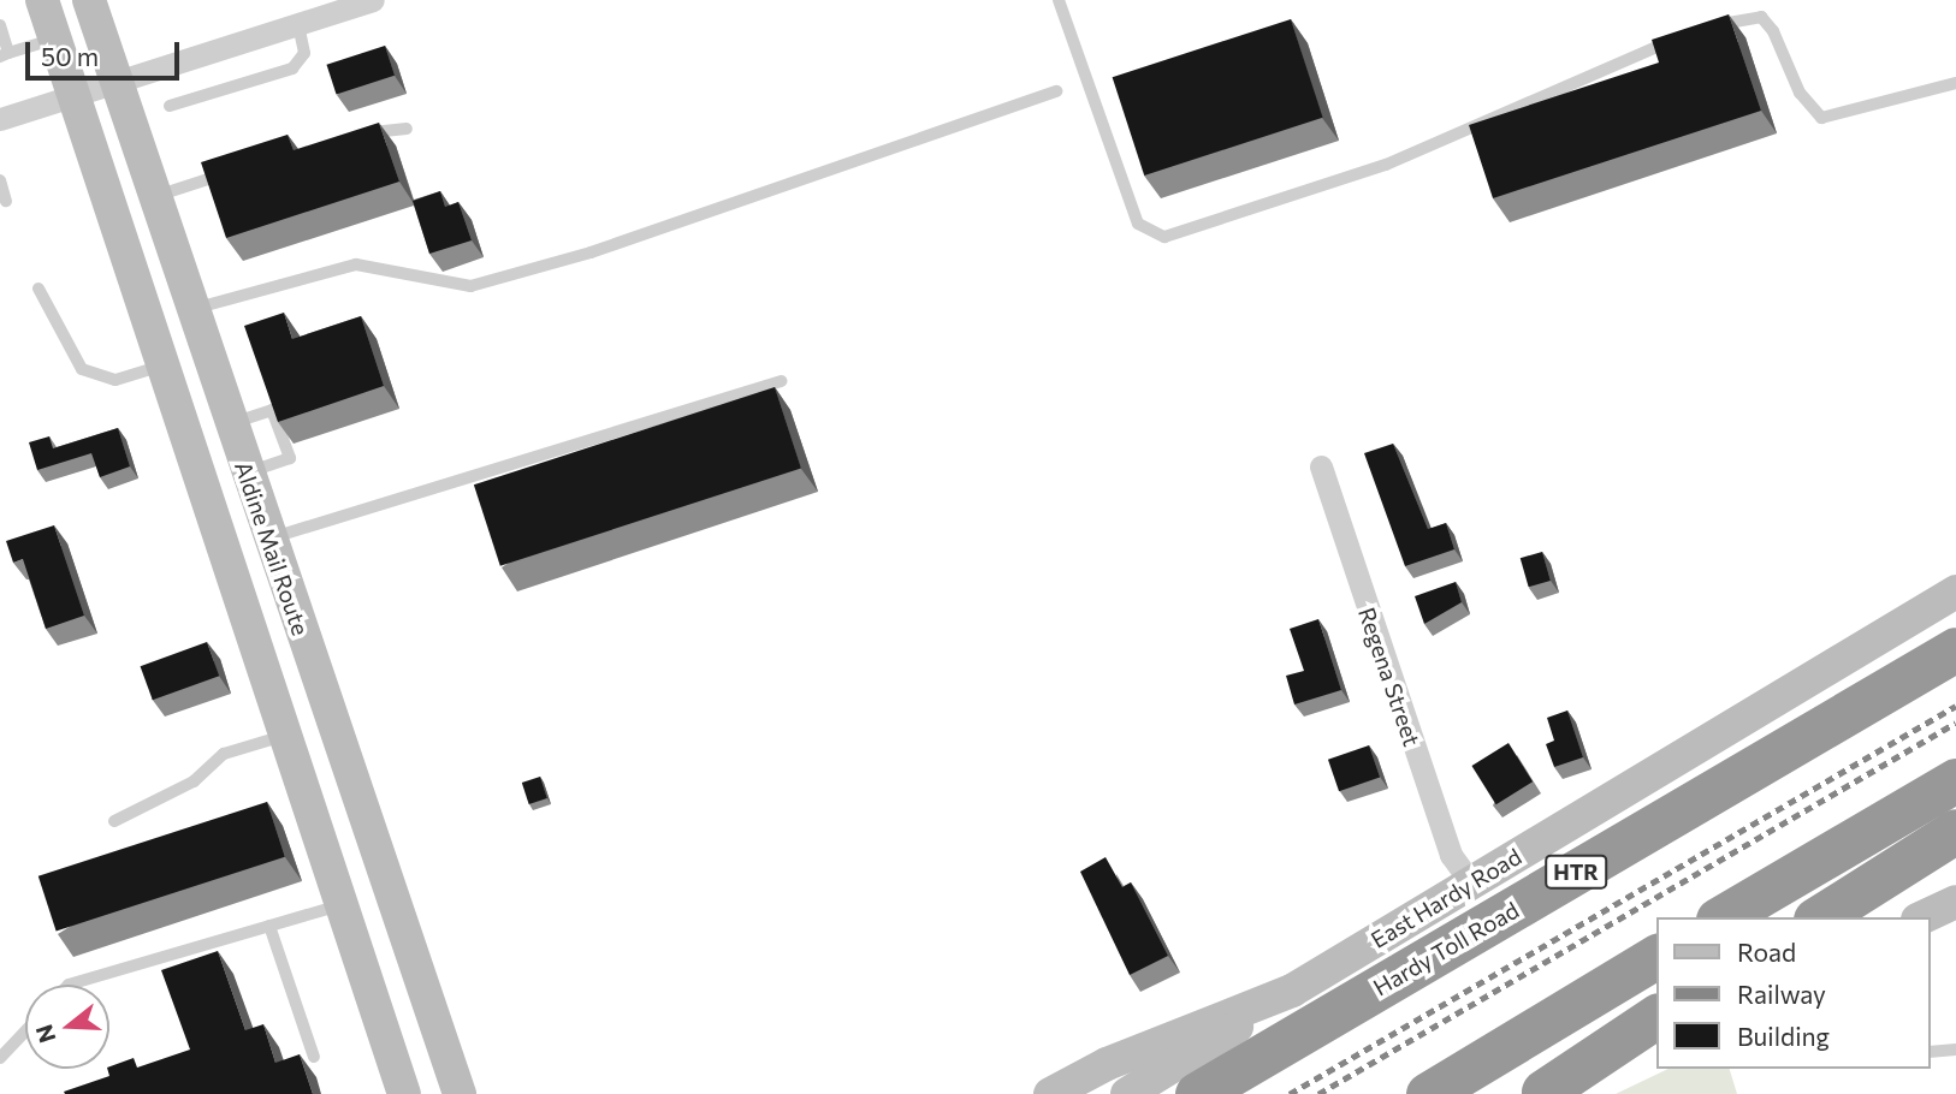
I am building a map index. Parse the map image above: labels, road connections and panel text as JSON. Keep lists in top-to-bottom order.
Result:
{
  "streets": {
    "highway": ["HTR", "Hardy Toll Road"],
    "main road": ["Aldine Mail Route", "East Hardy Road"],
    "street": ["Regena Street"]
  },
  "crossings": [
    ["Regena Street", "East Hardy Road"]
  ],
  "legend": ["Road", "Railway", "Building"],
  "scale_bar": "50 m",
  "north": "left"
}
